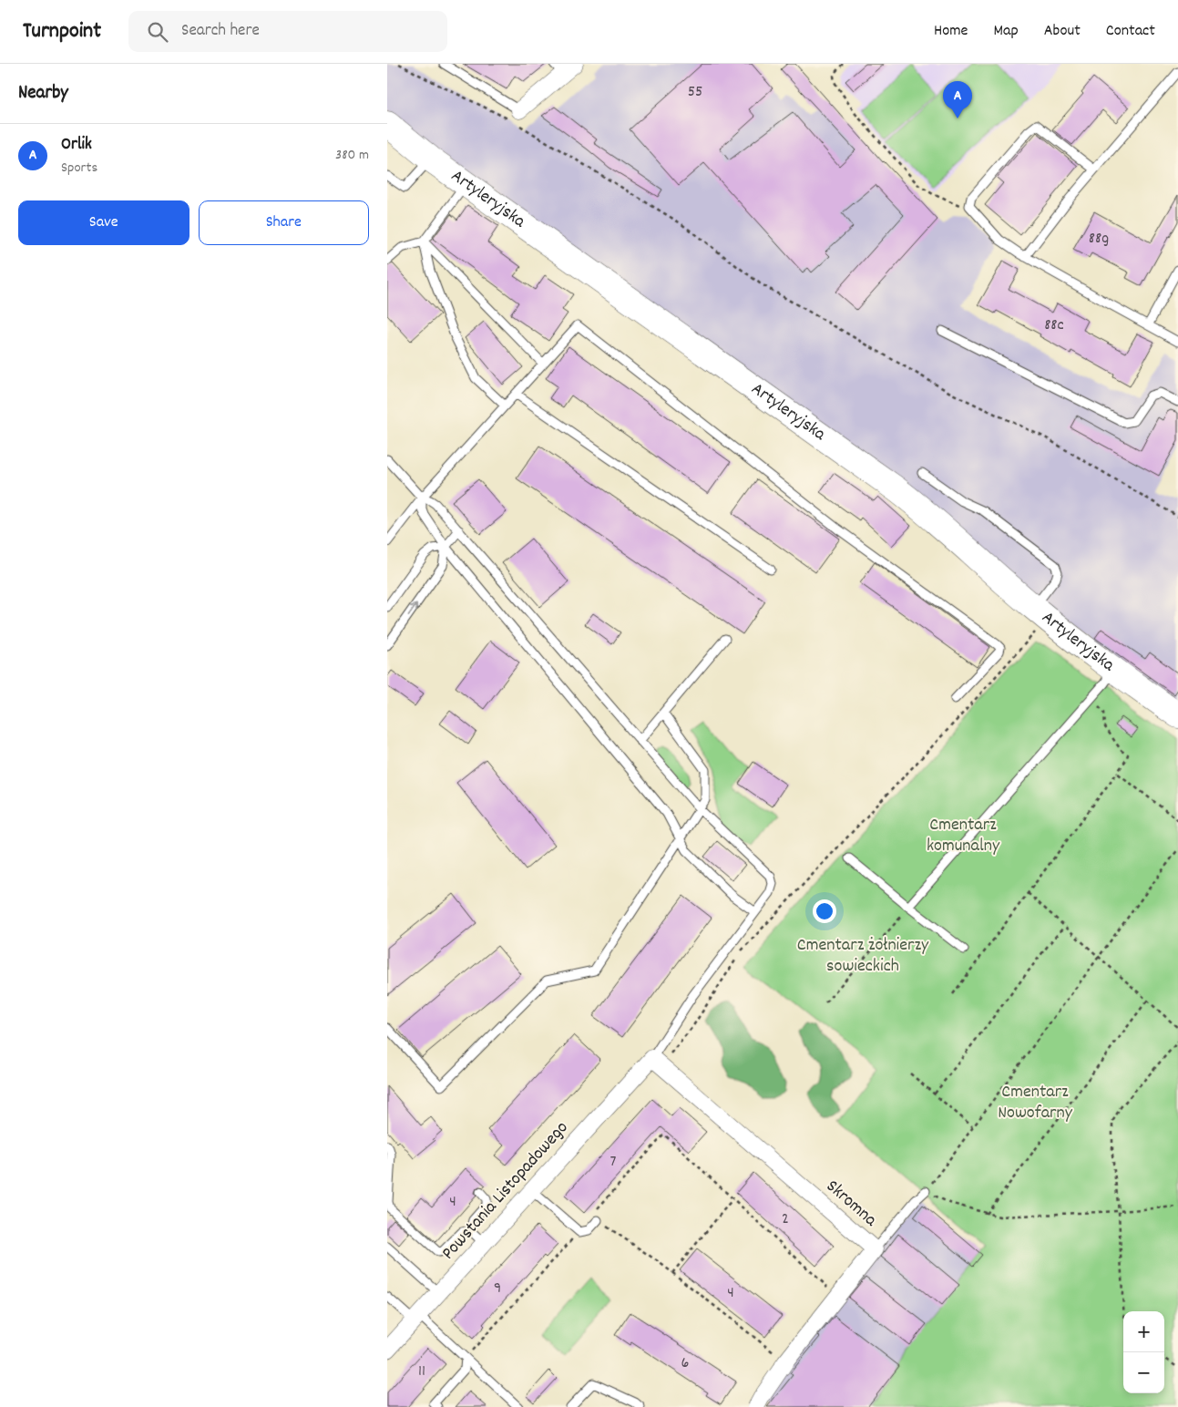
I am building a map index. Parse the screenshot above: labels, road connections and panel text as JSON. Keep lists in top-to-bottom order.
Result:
{
  "streets": {
    "main road": ["Artyleryjska"],
    "street": ["Powstania Listopadowego", "Skromna"]
  },
  "crossings": [
    ["Powstania Listopadowego", "Skromna"]
  ],
  "parks": ["Cmentarz komunalny", "Cmentarz żołnierzy sowieckich", "Cmentarz Nowofarny"],
  "house_numbers": [
    "55",
    "88g",
    "88c",
    "7",
    "4",
    "2",
    "9",
    "4",
    "6",
    "11"
  ],
  "page": {
    "header": "Turnpoint",
    "search": "Search here",
    "nav": [
      "Home",
      "Map",
      "About",
      "Contact"
    ],
    "heading": "Nearby",
    "pins": "A",
    "list": [
      {
        "mark": "A",
        "name": "Orlik",
        "note": "Sports",
        "value": "380 m"
      }
    ],
    "buttons": ["Save", "Share"],
    "map_buttons": ["+", "−"]
  }
}
